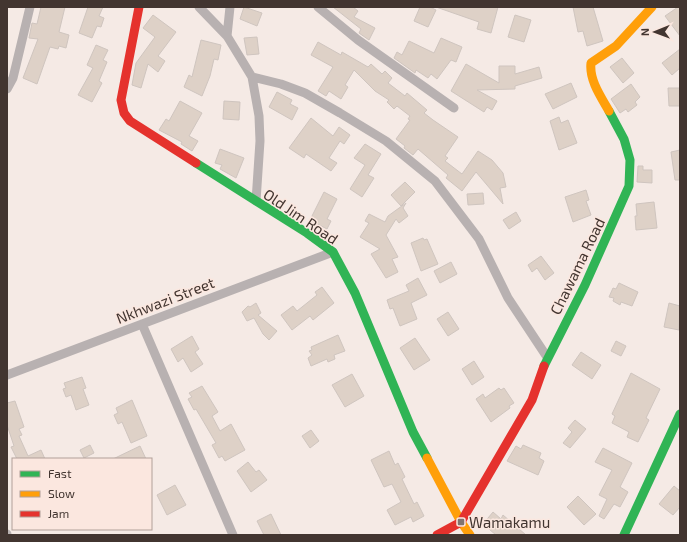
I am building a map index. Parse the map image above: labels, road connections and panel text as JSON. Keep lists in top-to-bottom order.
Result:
{
  "streets": {
    "street": ["Old Jim Road", "Chawama Road", "Nkhwazi Street"]
  },
  "crossings": [
    ["Old Jim Road", "Chawama Road"],
    ["Old Jim Road", "Nkhwazi Street"]
  ],
  "places": {
    "transit": ["Wamakamu"]
  },
  "legend": ["Fast", "Slow", "Jam"],
  "north": "left"
}
